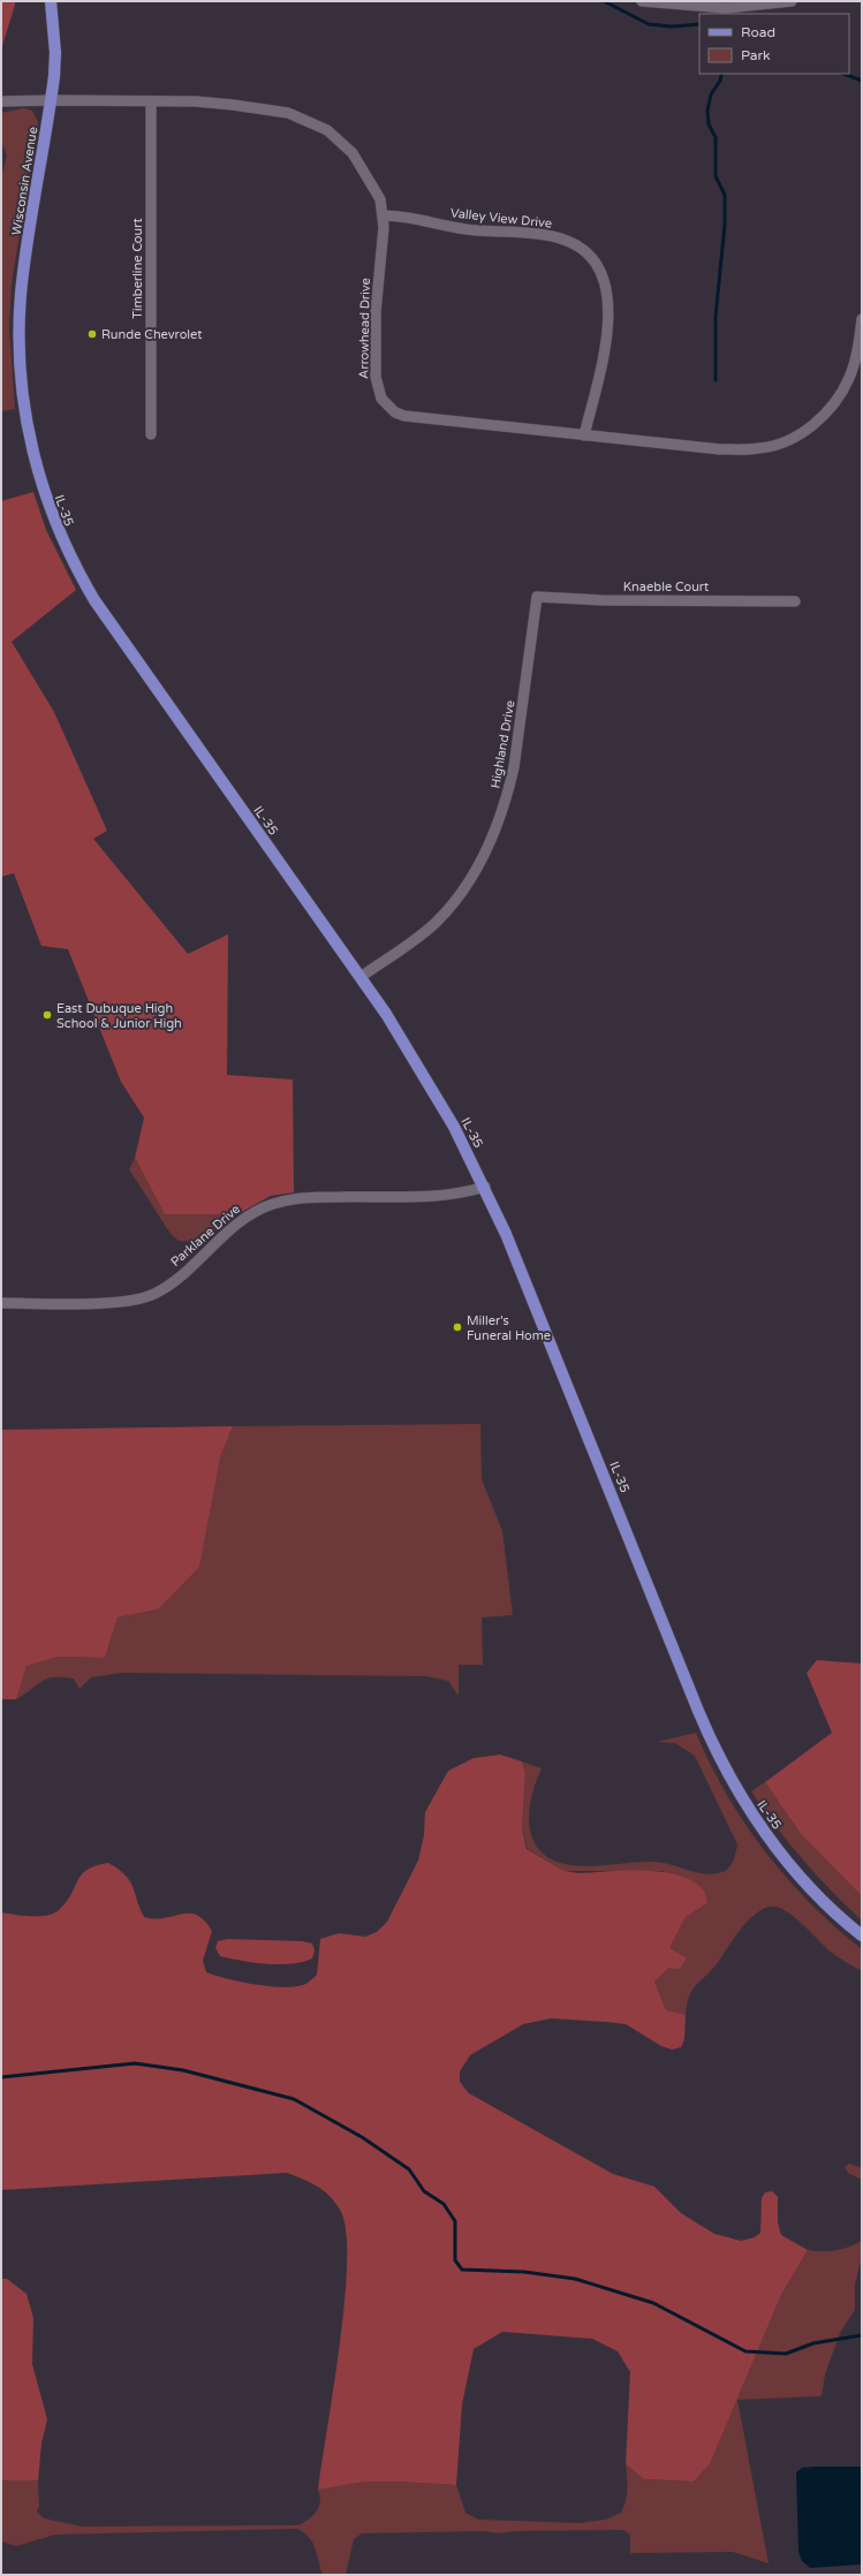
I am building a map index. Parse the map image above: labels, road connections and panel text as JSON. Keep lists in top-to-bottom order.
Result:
{
  "streets": {
    "main road": ["Wisconsin Avenue", "IL-35"],
    "street": [
      "Valley View Drive",
      "Timberline Court",
      "Arrowhead Drive",
      "Knaeble Court",
      "Highland Drive",
      "Parklane Drive"
    ]
  },
  "crossings": [
    ["Wisconsin Avenue", "Arrowhead Drive"],
    ["Wisconsin Avenue", "IL-35"],
    ["Valley View Drive", "Arrowhead Drive"],
    ["Timberline Court", "Arrowhead Drive"],
    ["IL-35", "Highland Drive"],
    ["IL-35", "Parklane Drive"],
    ["Knaeble Court", "Highland Drive"]
  ],
  "places": ["Runde Chevrolet", "East Dubuque High School & Junior High", "Miller's Funeral Home"],
  "legend": ["Road", "Park"]
}
